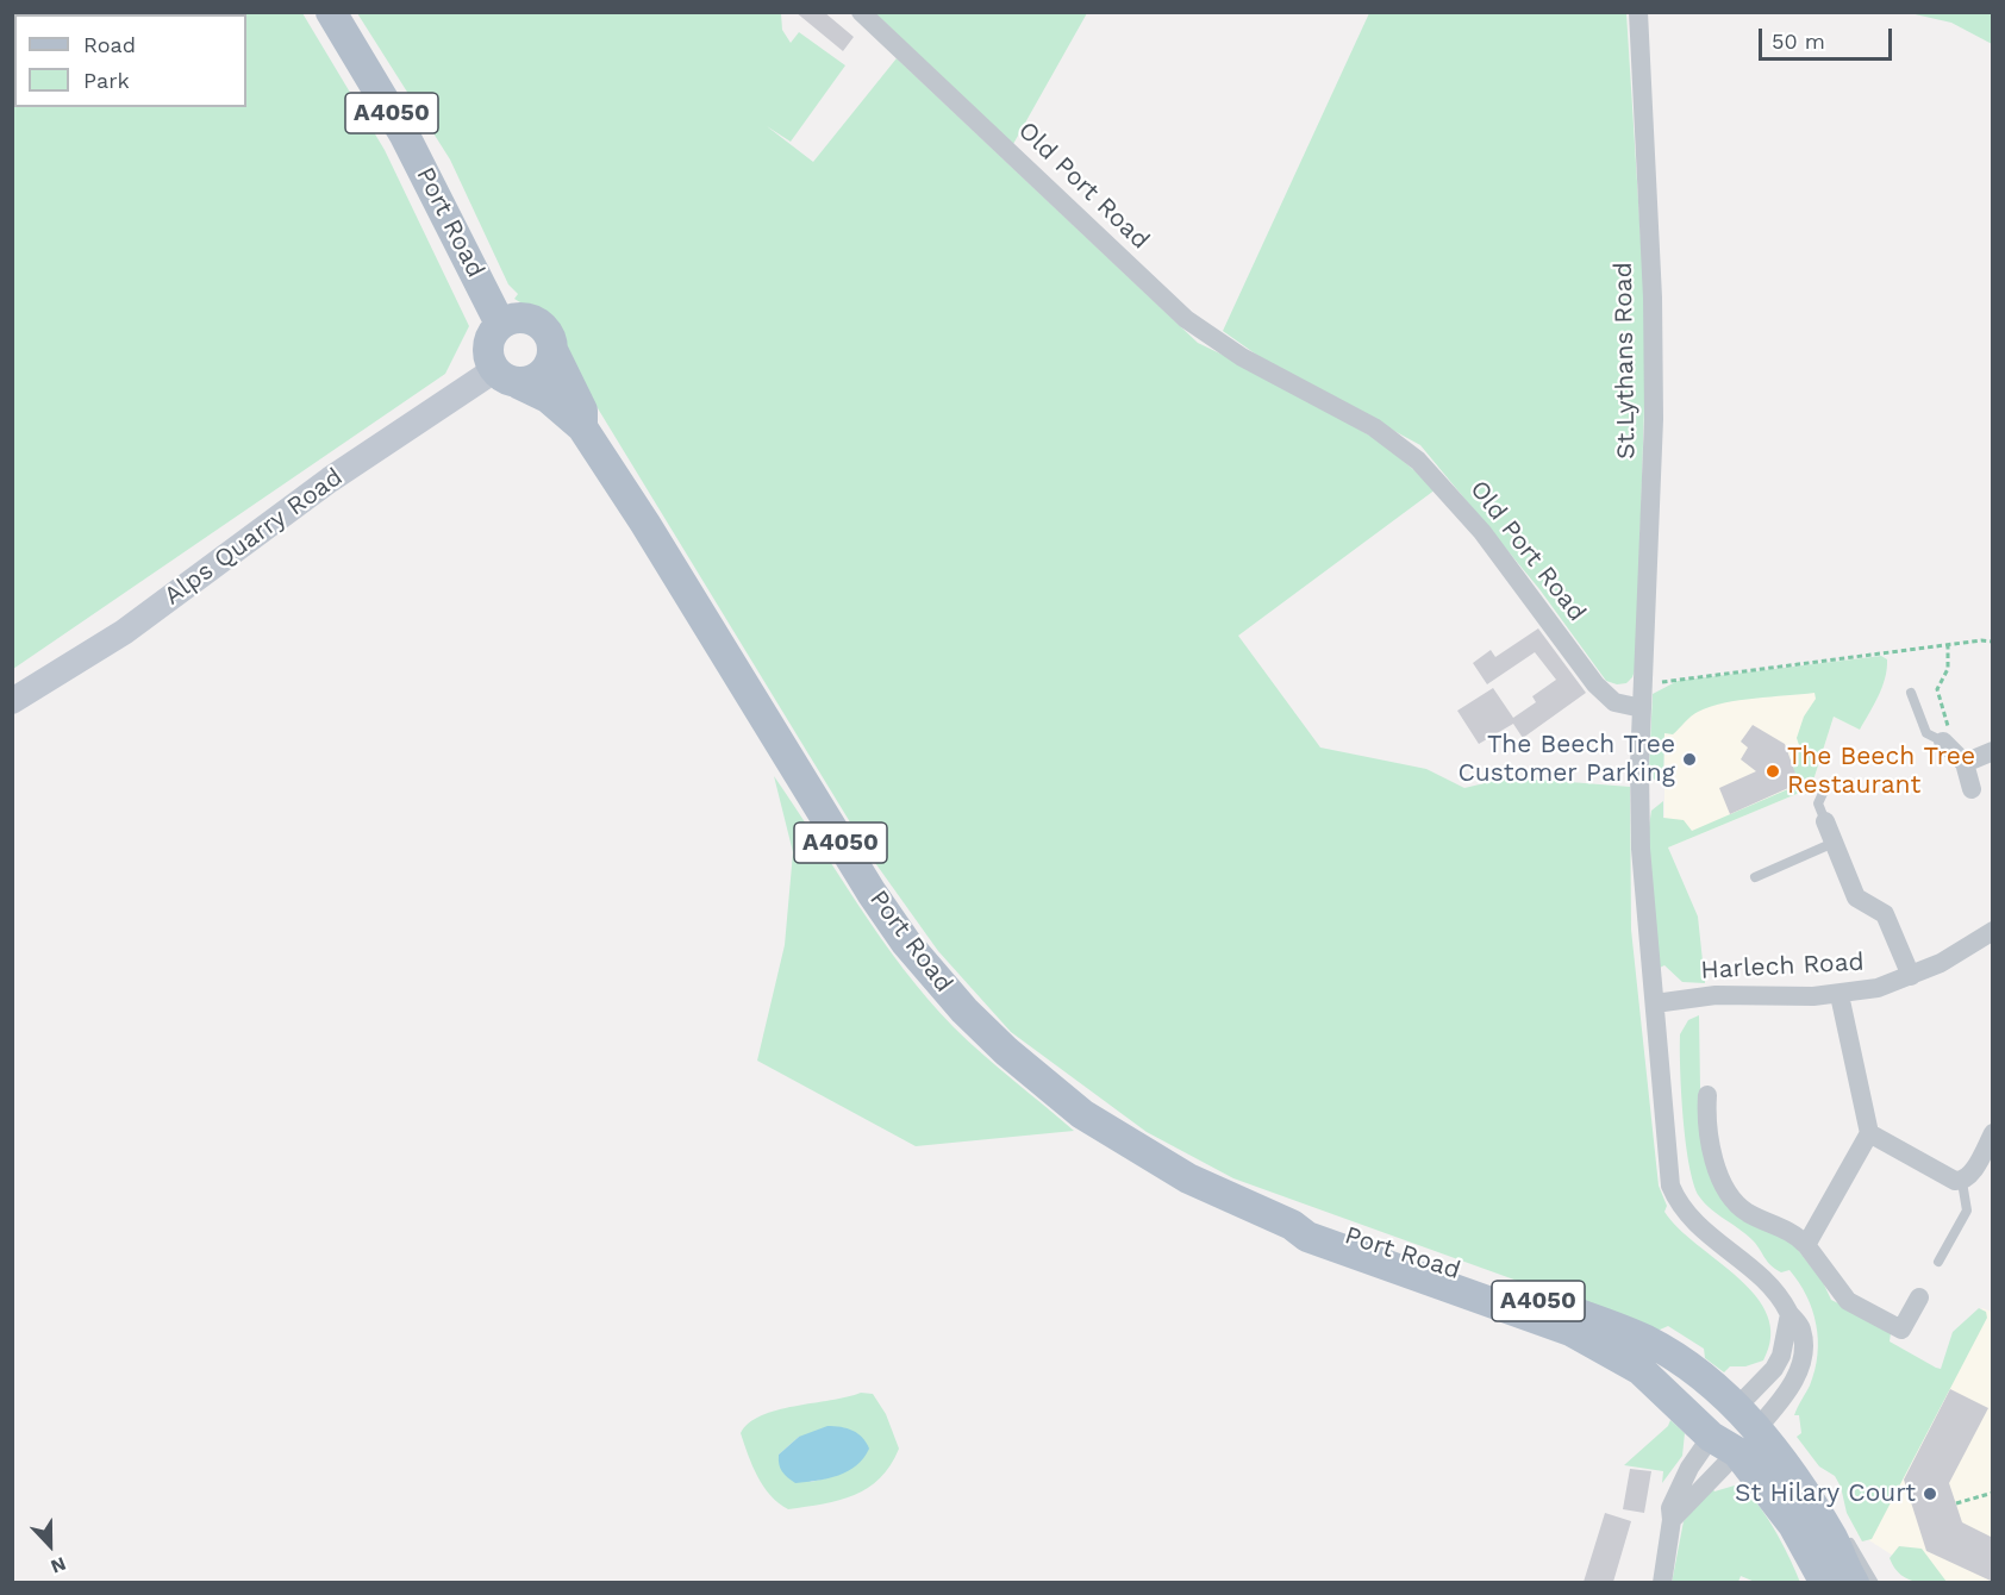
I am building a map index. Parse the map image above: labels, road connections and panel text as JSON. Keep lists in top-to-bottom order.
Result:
{
  "streets": {
    "main road": ["A4050", "Port Road"],
    "street": [
      "Old Port Road",
      "St.Lythans Road",
      "Alps Quarry Road",
      "Harlech Road"
    ]
  },
  "crossings": [
    ["A4050", "Port Road"],
    ["A4050", "Alps Quarry Road"],
    ["Old Port Road", "St.Lythans Road"],
    ["Port Road", "Alps Quarry Road"]
  ],
  "places": ["The Beech Tree Customer Parking", "The Beech Tree Restaurant", "St Hilary Court"],
  "legend": ["Road", "Park"],
  "scale_bar": "50 m",
  "north": "bottom"
}
